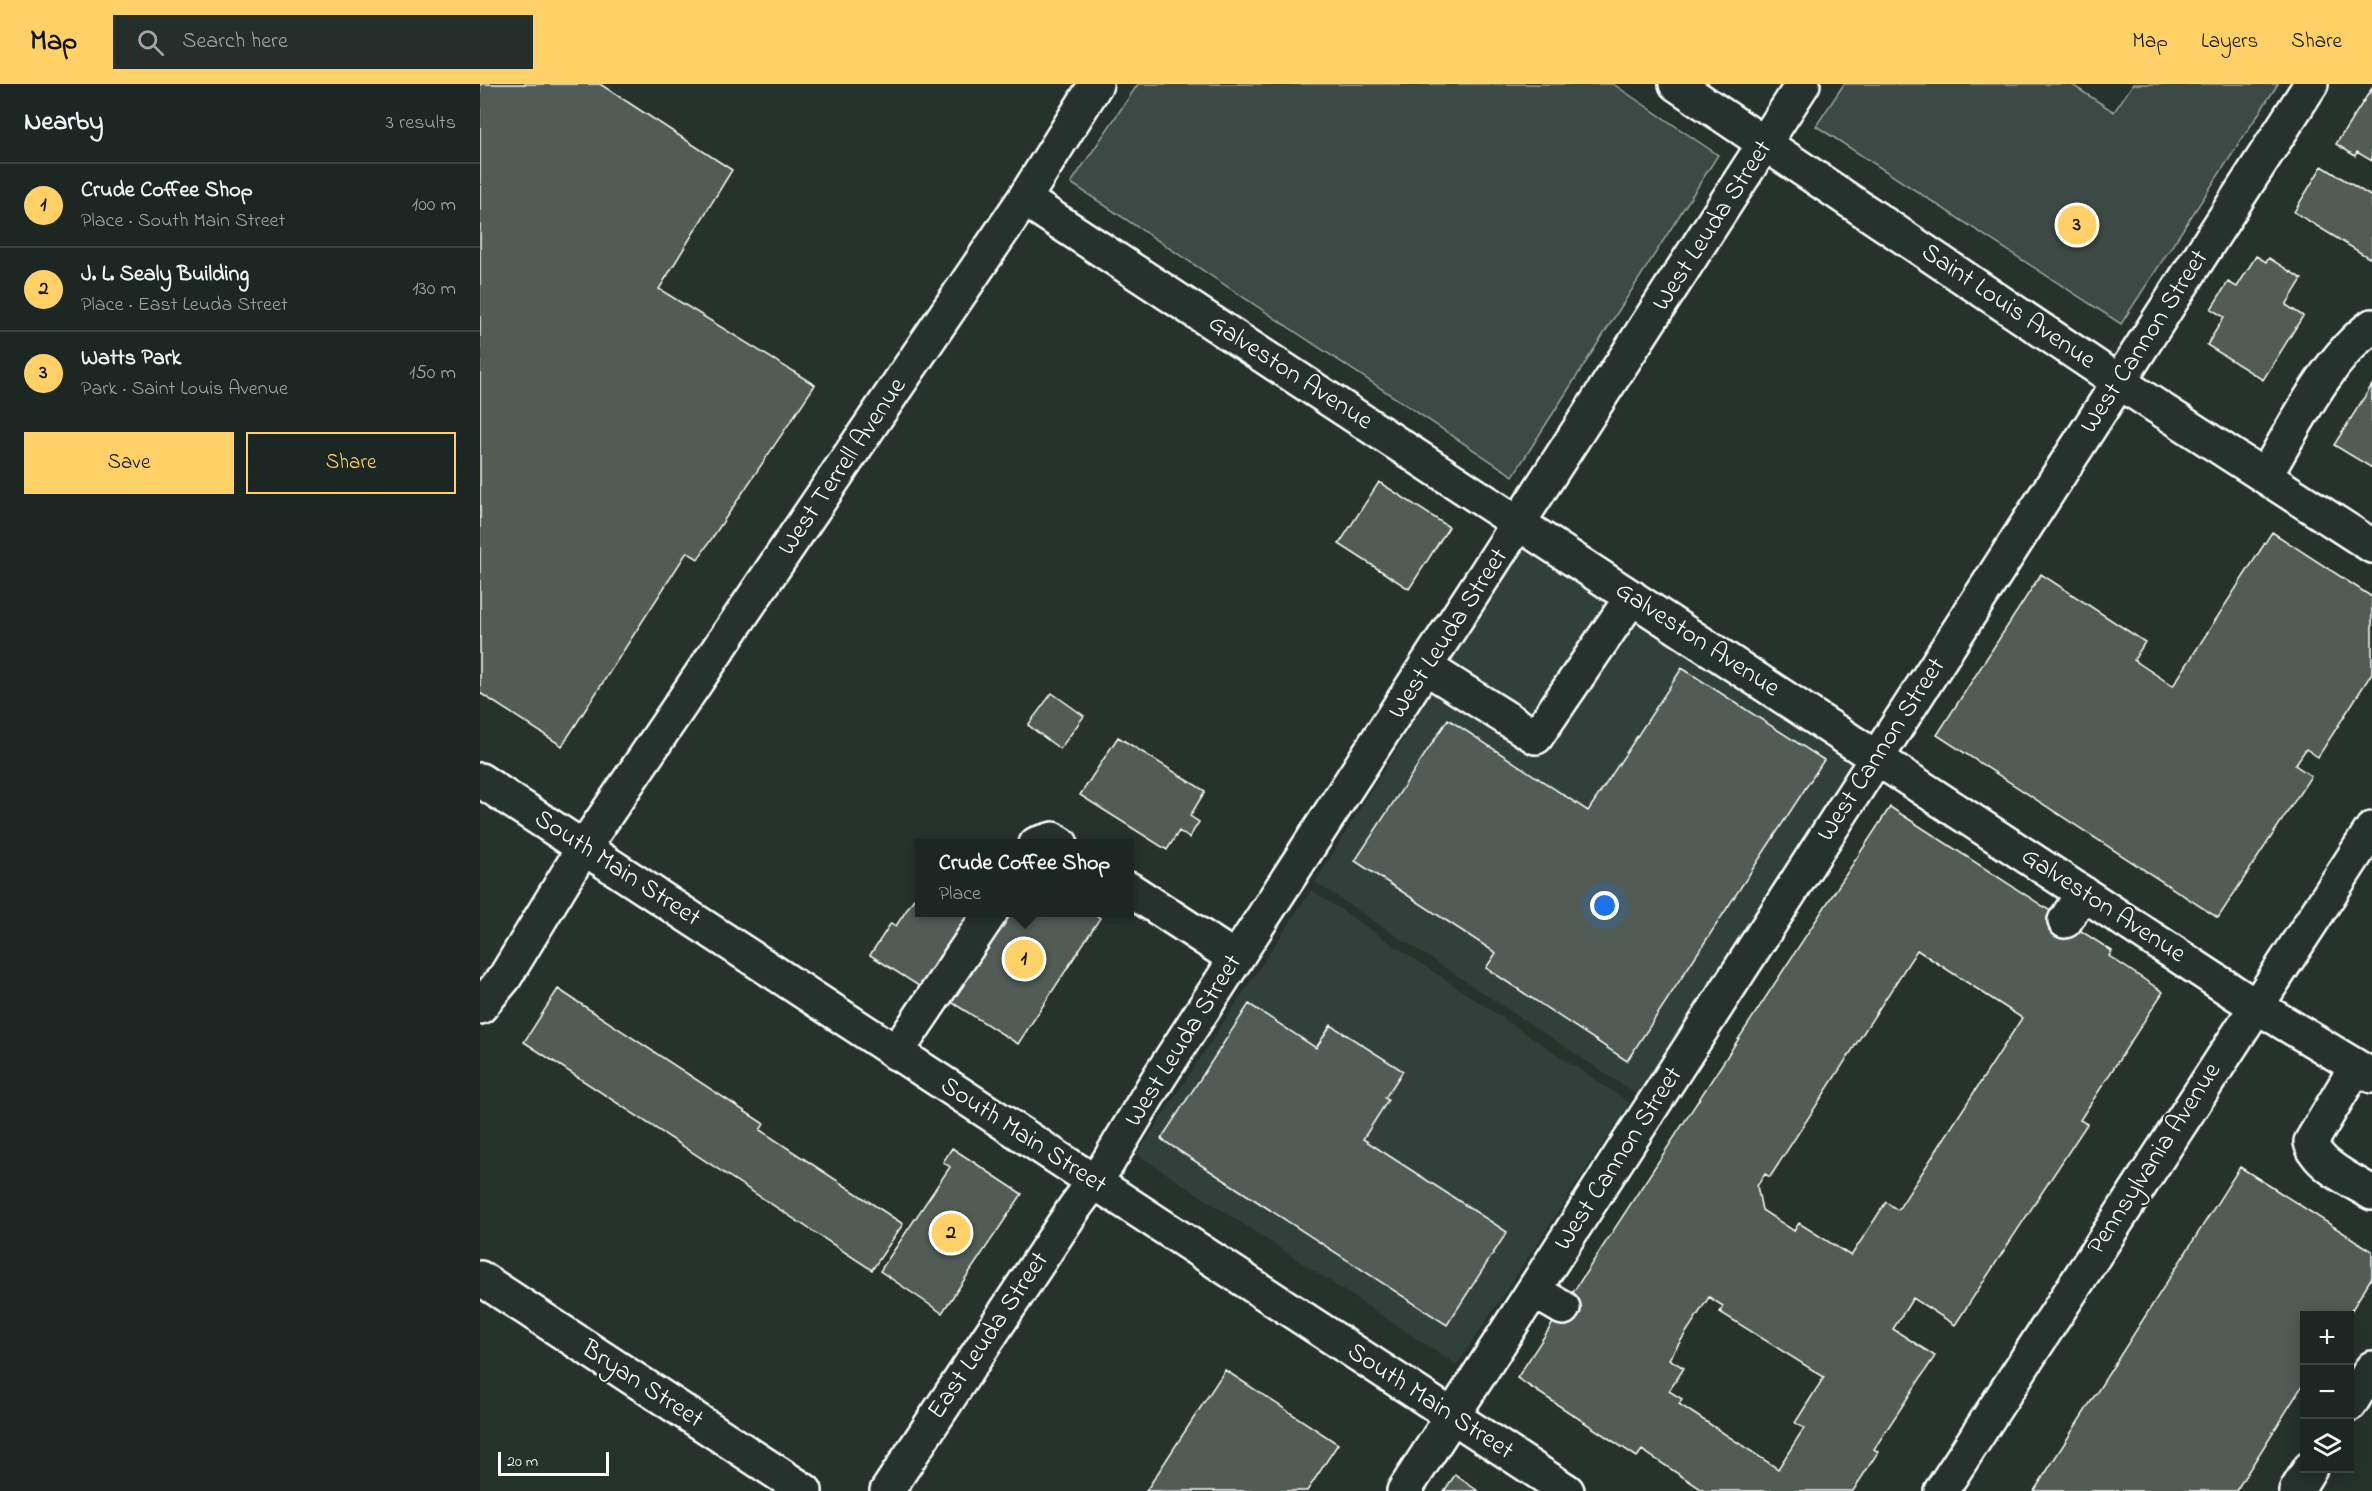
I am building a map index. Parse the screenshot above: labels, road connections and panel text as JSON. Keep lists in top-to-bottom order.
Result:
{
  "streets": {
    "street": [
      "West Leuda Street",
      "Saint Louis Avenue",
      "West Cannon Street",
      "Galveston Avenue",
      "West Terrell Avenue",
      "South Main Street",
      "Pennsylvania Avenue",
      "East Leuda Street",
      "Bryan Street"
    ]
  },
  "crossings": [
    ["West Leuda Street", "Saint Louis Avenue"],
    ["West Leuda Street", "Galveston Avenue"],
    ["West Leuda Street", "South Main Street"],
    ["West Leuda Street", "East Leuda Street"],
    ["Saint Louis Avenue", "West Cannon Street"],
    ["West Cannon Street", "Galveston Avenue"],
    ["West Cannon Street", "South Main Street"],
    ["Galveston Avenue", "West Terrell Avenue"],
    ["Galveston Avenue", "Pennsylvania Avenue"],
    ["West Terrell Avenue", "South Main Street"],
    ["South Main Street", "East Leuda Street"]
  ],
  "scale_bar": "20 m",
  "page": {
    "header": "Map",
    "search": "Search here",
    "nav": ["Map", "Layers", "Share"],
    "heading": ["Nearby", "3 results"],
    "list": [
      {
        "mark": "1",
        "name": "Crude Coffee Shop",
        "note": "Place · South Main Street",
        "value": "100 m"
      },
      {
        "mark": "2",
        "name": "J. L. Sealy Building",
        "note": "Place · East Leuda Street",
        "value": "130 m"
      },
      {
        "mark": "3",
        "name": "Watts Park",
        "note": "Park · Saint Louis Avenue",
        "value": "150 m"
      }
    ],
    "pins": ["3", "1", "2"],
    "buttons": ["Save", "Share"],
    "popup": ["Crude Coffee Shop", "Place"],
    "map_buttons": ["+", "−"],
    "scale": "20 m"
  }
}
